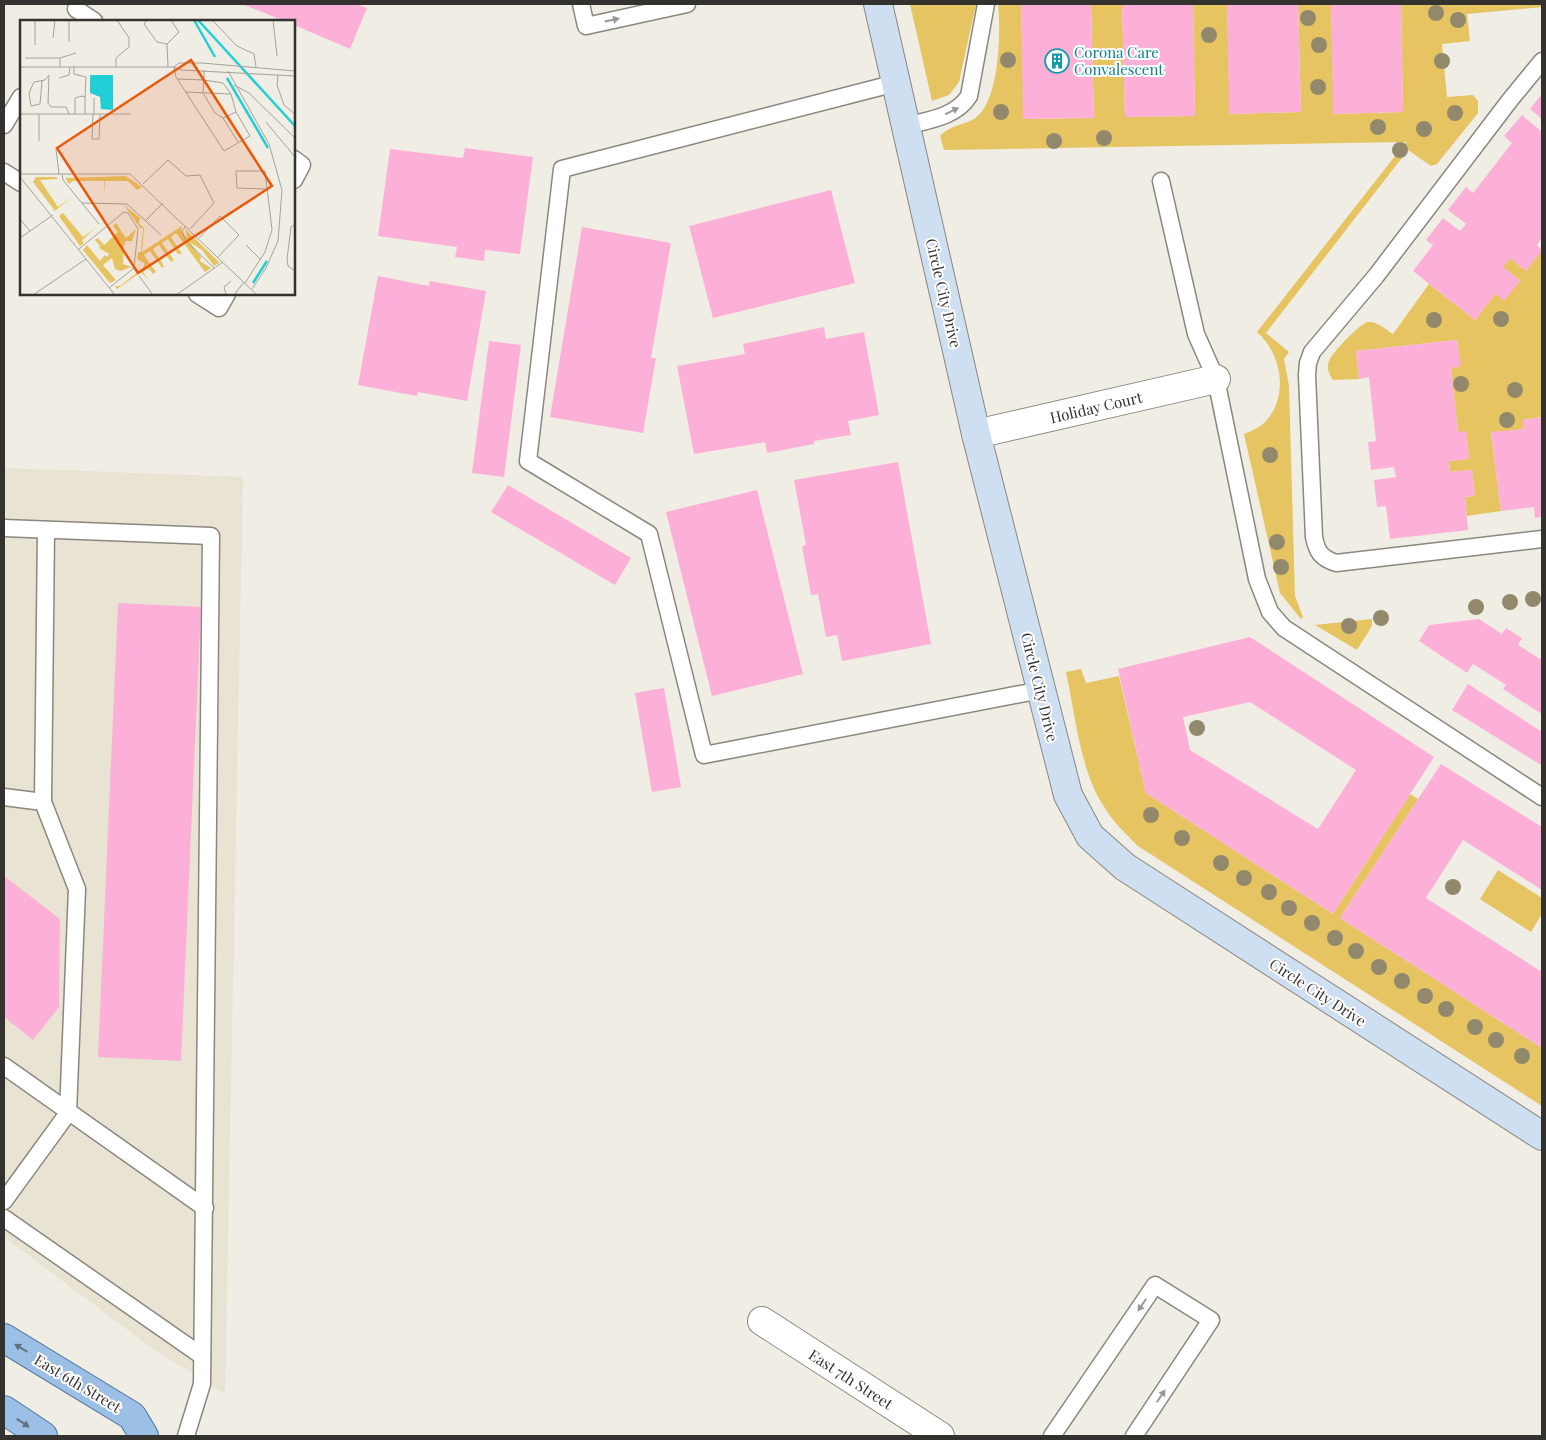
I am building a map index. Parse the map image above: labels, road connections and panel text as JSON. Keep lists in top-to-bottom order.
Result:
{
  "streets": {
    "main road": ["East 6th Street"],
    "street": ["Circle City Drive", "Holiday Court", "East 7th Street"]
  },
  "crossings": [
    ["Circle City Drive", "Holiday Court"]
  ],
  "one_way": ["East 6th Street"],
  "places": {
    "building": ["Corona Care Convalescent"]
  }
}
